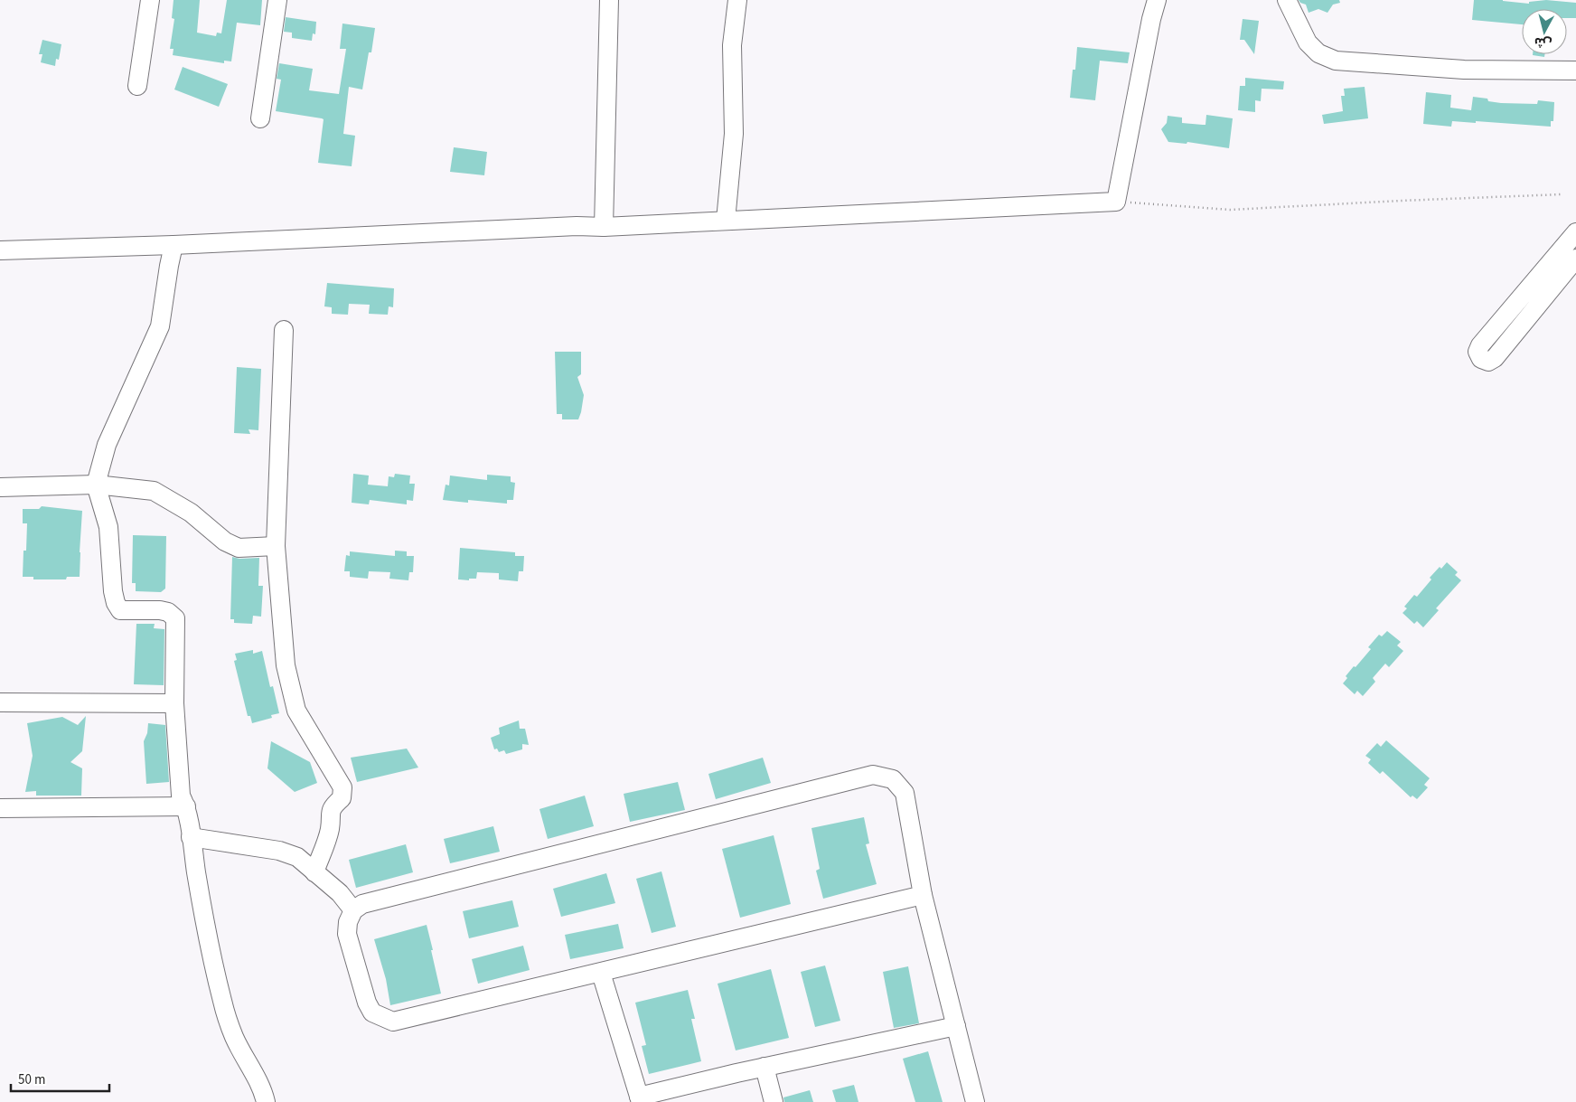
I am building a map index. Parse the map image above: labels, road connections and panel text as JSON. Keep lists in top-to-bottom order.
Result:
{
  "scale_bar": "50 m",
  "north": "bottom"
}
